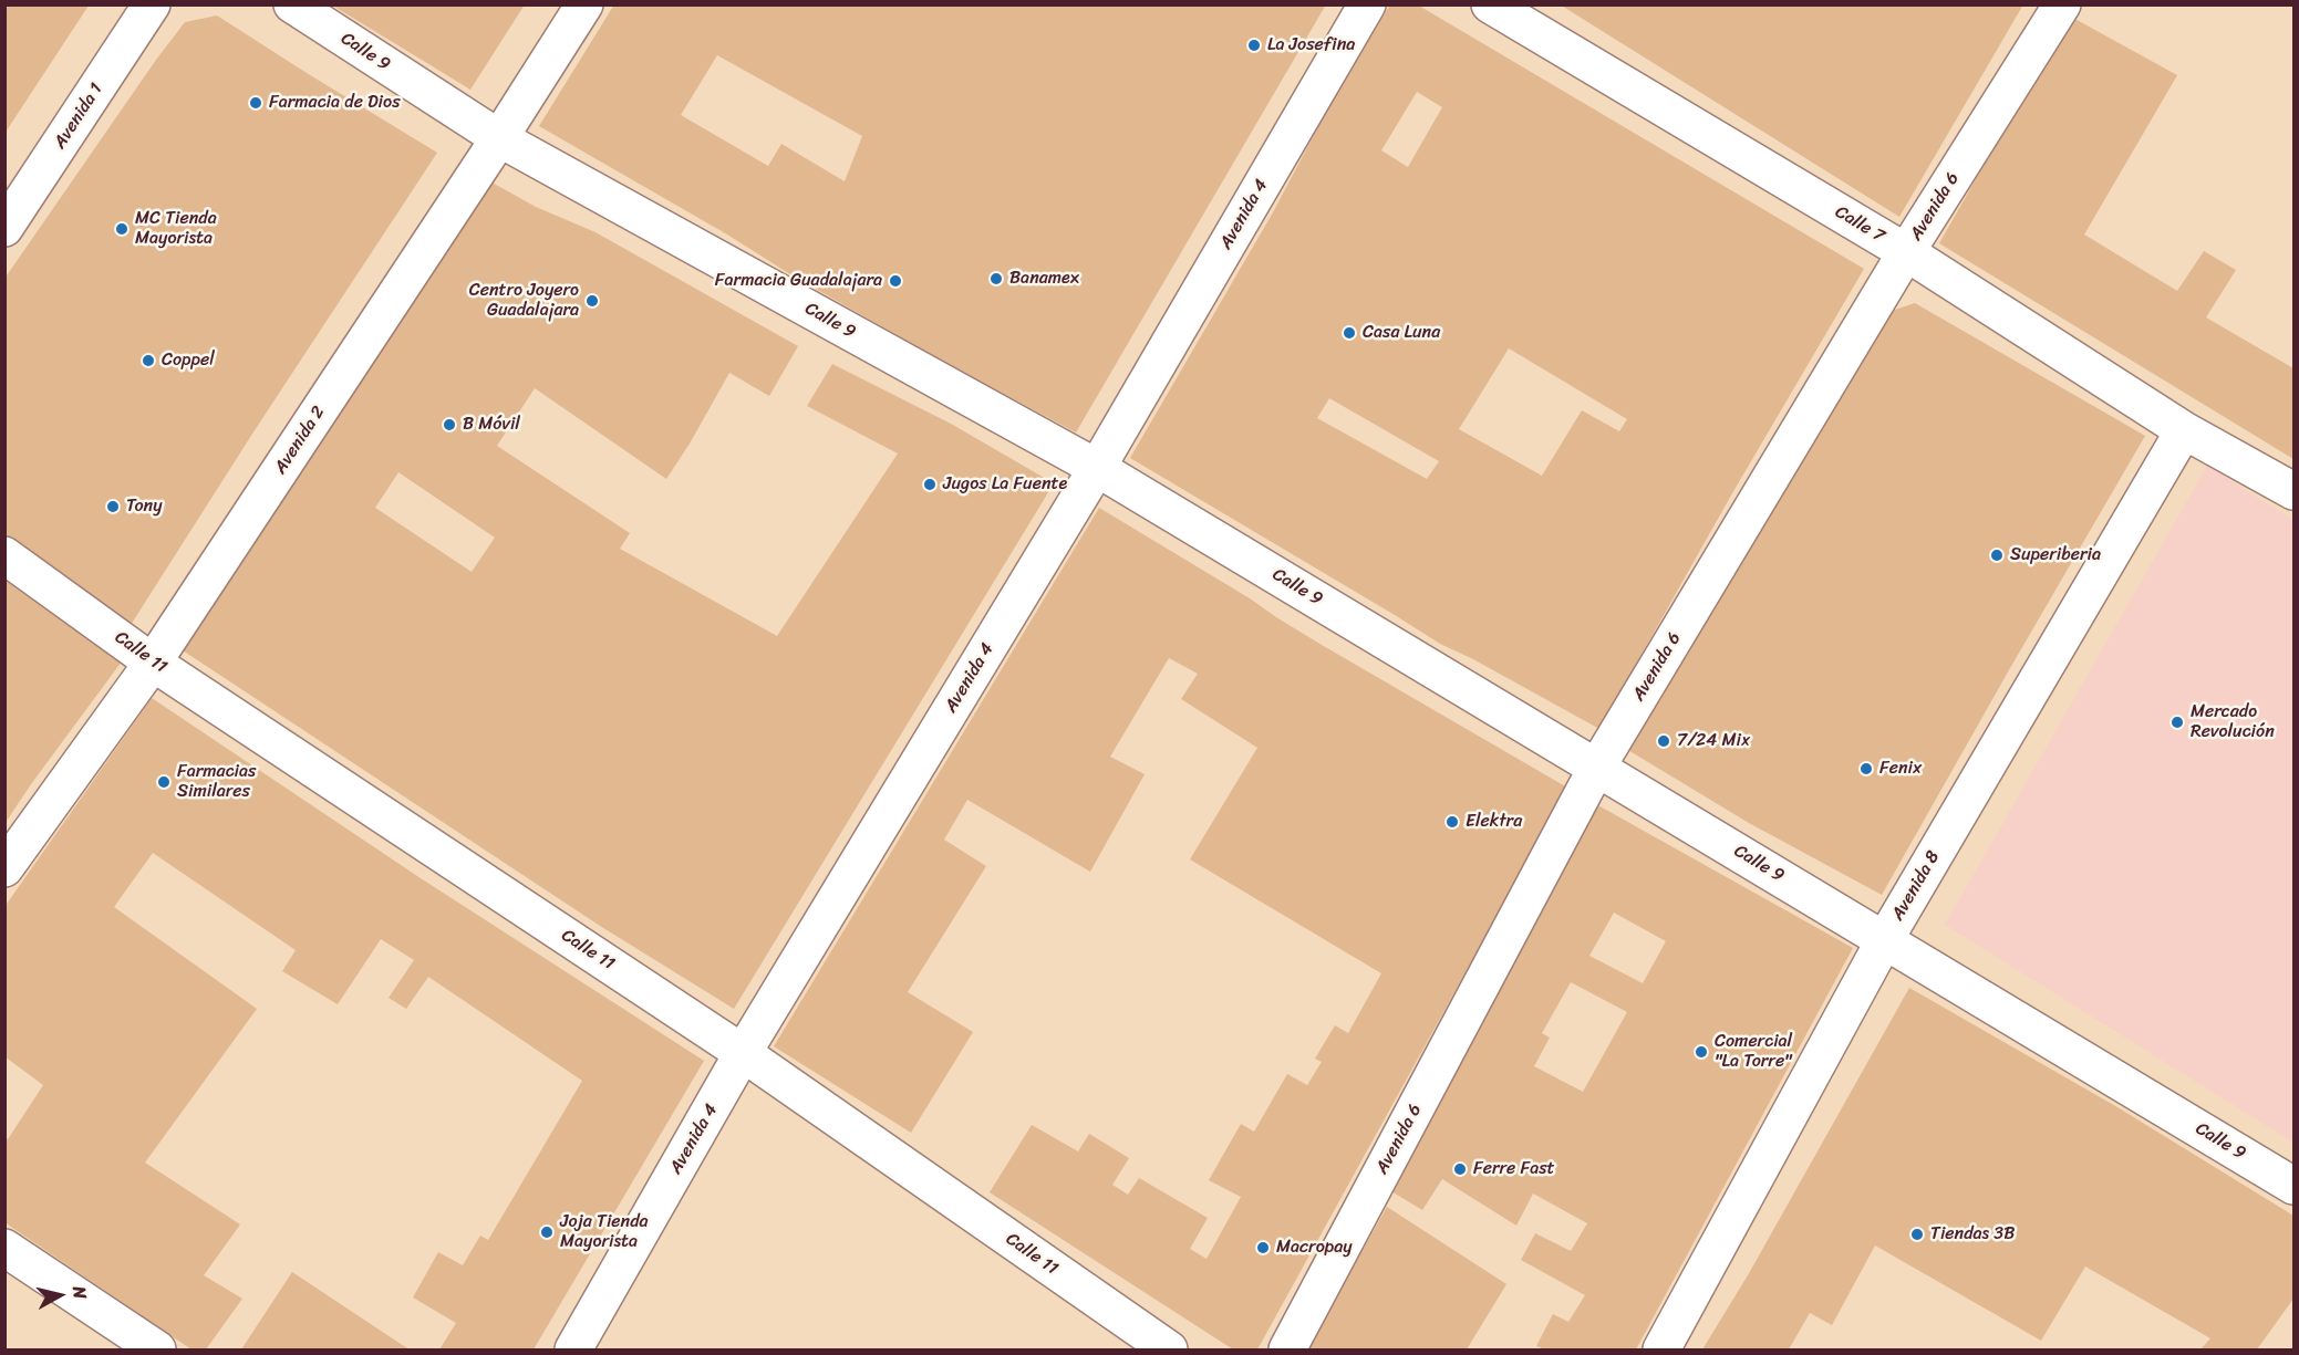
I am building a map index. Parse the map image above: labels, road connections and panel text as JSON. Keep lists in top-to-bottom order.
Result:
{
  "streets": {
    "street": [
      "Calle 9",
      "Avenida 1",
      "Avenida 6",
      "Avenida 4",
      "Calle 7",
      "Avenida 2",
      "Calle 11",
      "Avenida 8"
    ]
  },
  "crossings": [
    ["Calle 9", "Avenida 6"],
    ["Calle 9", "Avenida 4"],
    ["Calle 9", "Avenida 2"],
    ["Calle 9", "Avenida 8"],
    ["Avenida 6", "Calle 7"],
    ["Avenida 4", "Calle 11"],
    ["Calle 7", "Avenida 8"],
    ["Avenida 2", "Calle 11"]
  ],
  "places": [
    "La Josefina",
    "Farmacia de Dios",
    "MC Tienda Mayorista",
    "Banamex",
    "Farmacia Guadalajara",
    "Centro Joyero Guadalajara",
    "Casa Luna",
    "Coppel",
    "B Móvil",
    "Jugos La Fuente",
    "Tony",
    "Superiberia",
    "Mercado Revolución",
    "7/24 Mix",
    "Fenix",
    "Farmacias Similares",
    "Elektra",
    "Comercial \"La Torre\"",
    "Ferre Fast",
    "Joja Tienda Mayorista",
    "Tiendas 3B",
    "Macropay"
  ],
  "north": "right"
}
